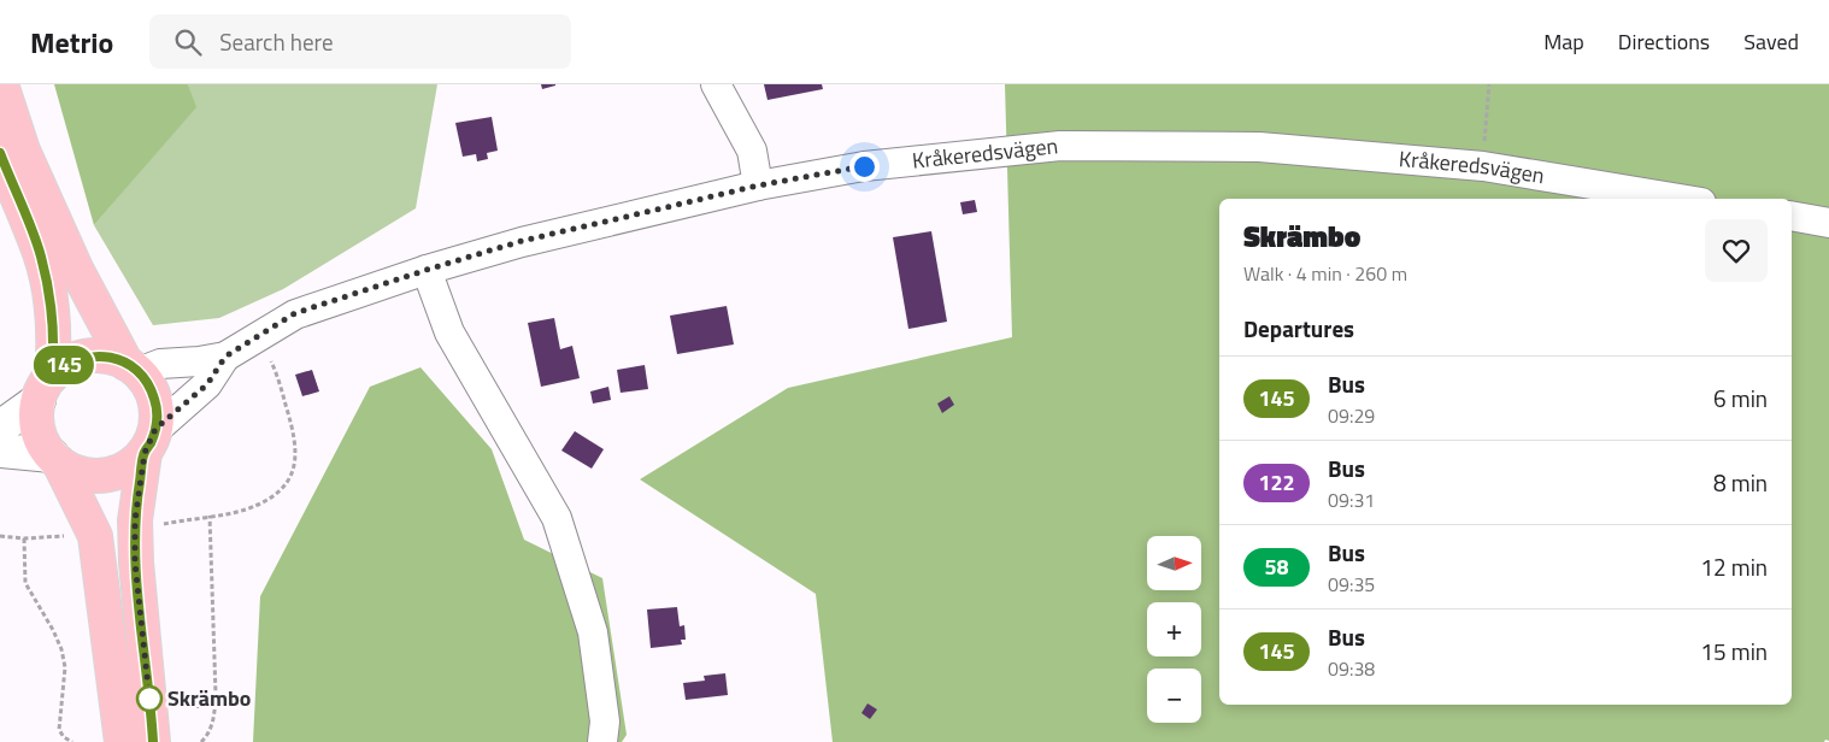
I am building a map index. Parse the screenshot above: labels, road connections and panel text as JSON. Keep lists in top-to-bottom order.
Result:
{
  "streets": {
    "street": ["Kråkeredsvägen"]
  },
  "places": ["Skrämbo"],
  "lines": ["bus line 145"],
  "north": "right",
  "page": {
    "header": "Metrio",
    "search": "Search here",
    "nav": ["Map", "Directions", "Saved"],
    "on_map": "145",
    "heading": [
      ["Skrämbo", "Walk · 4 min · 260 m"],
      "Departures"
    ],
    "list": [
      {
        "mark": "145",
        "name": "Bus",
        "note": "09:29",
        "value": "6 min"
      },
      {
        "mark": "122",
        "name": "Bus",
        "note": "09:31",
        "value": "8 min"
      },
      {
        "mark": "58",
        "name": "Bus",
        "note": "09:35",
        "value": "12 min"
      },
      {
        "mark": "145",
        "name": "Bus",
        "note": "09:38",
        "value": "15 min"
      }
    ],
    "map_buttons": ["+", "−"]
  }
}
